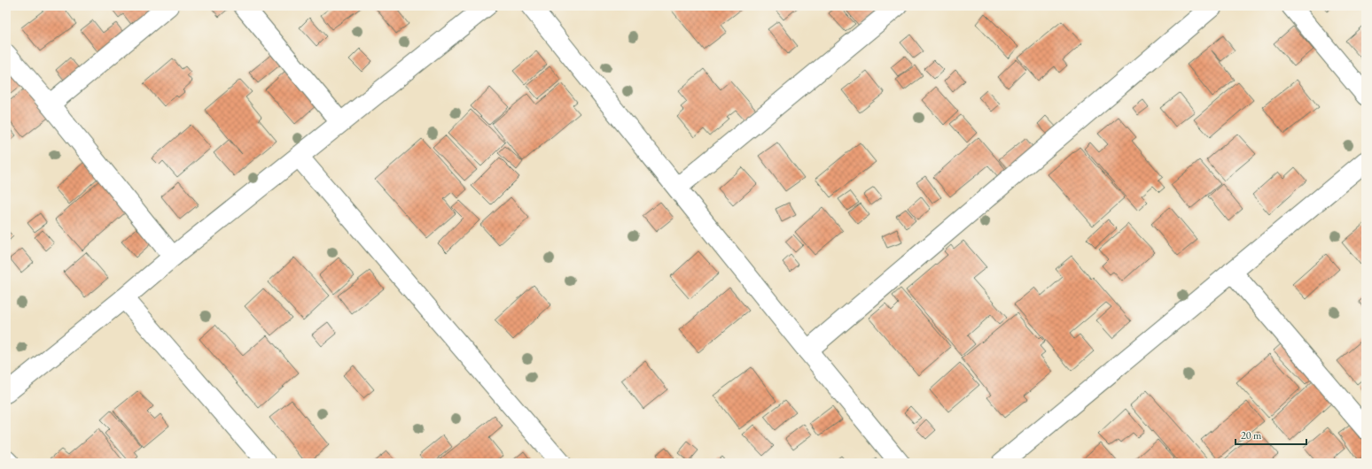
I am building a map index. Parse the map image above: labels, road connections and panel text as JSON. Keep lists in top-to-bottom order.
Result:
{
  "scale_bar": "20 m"
}
